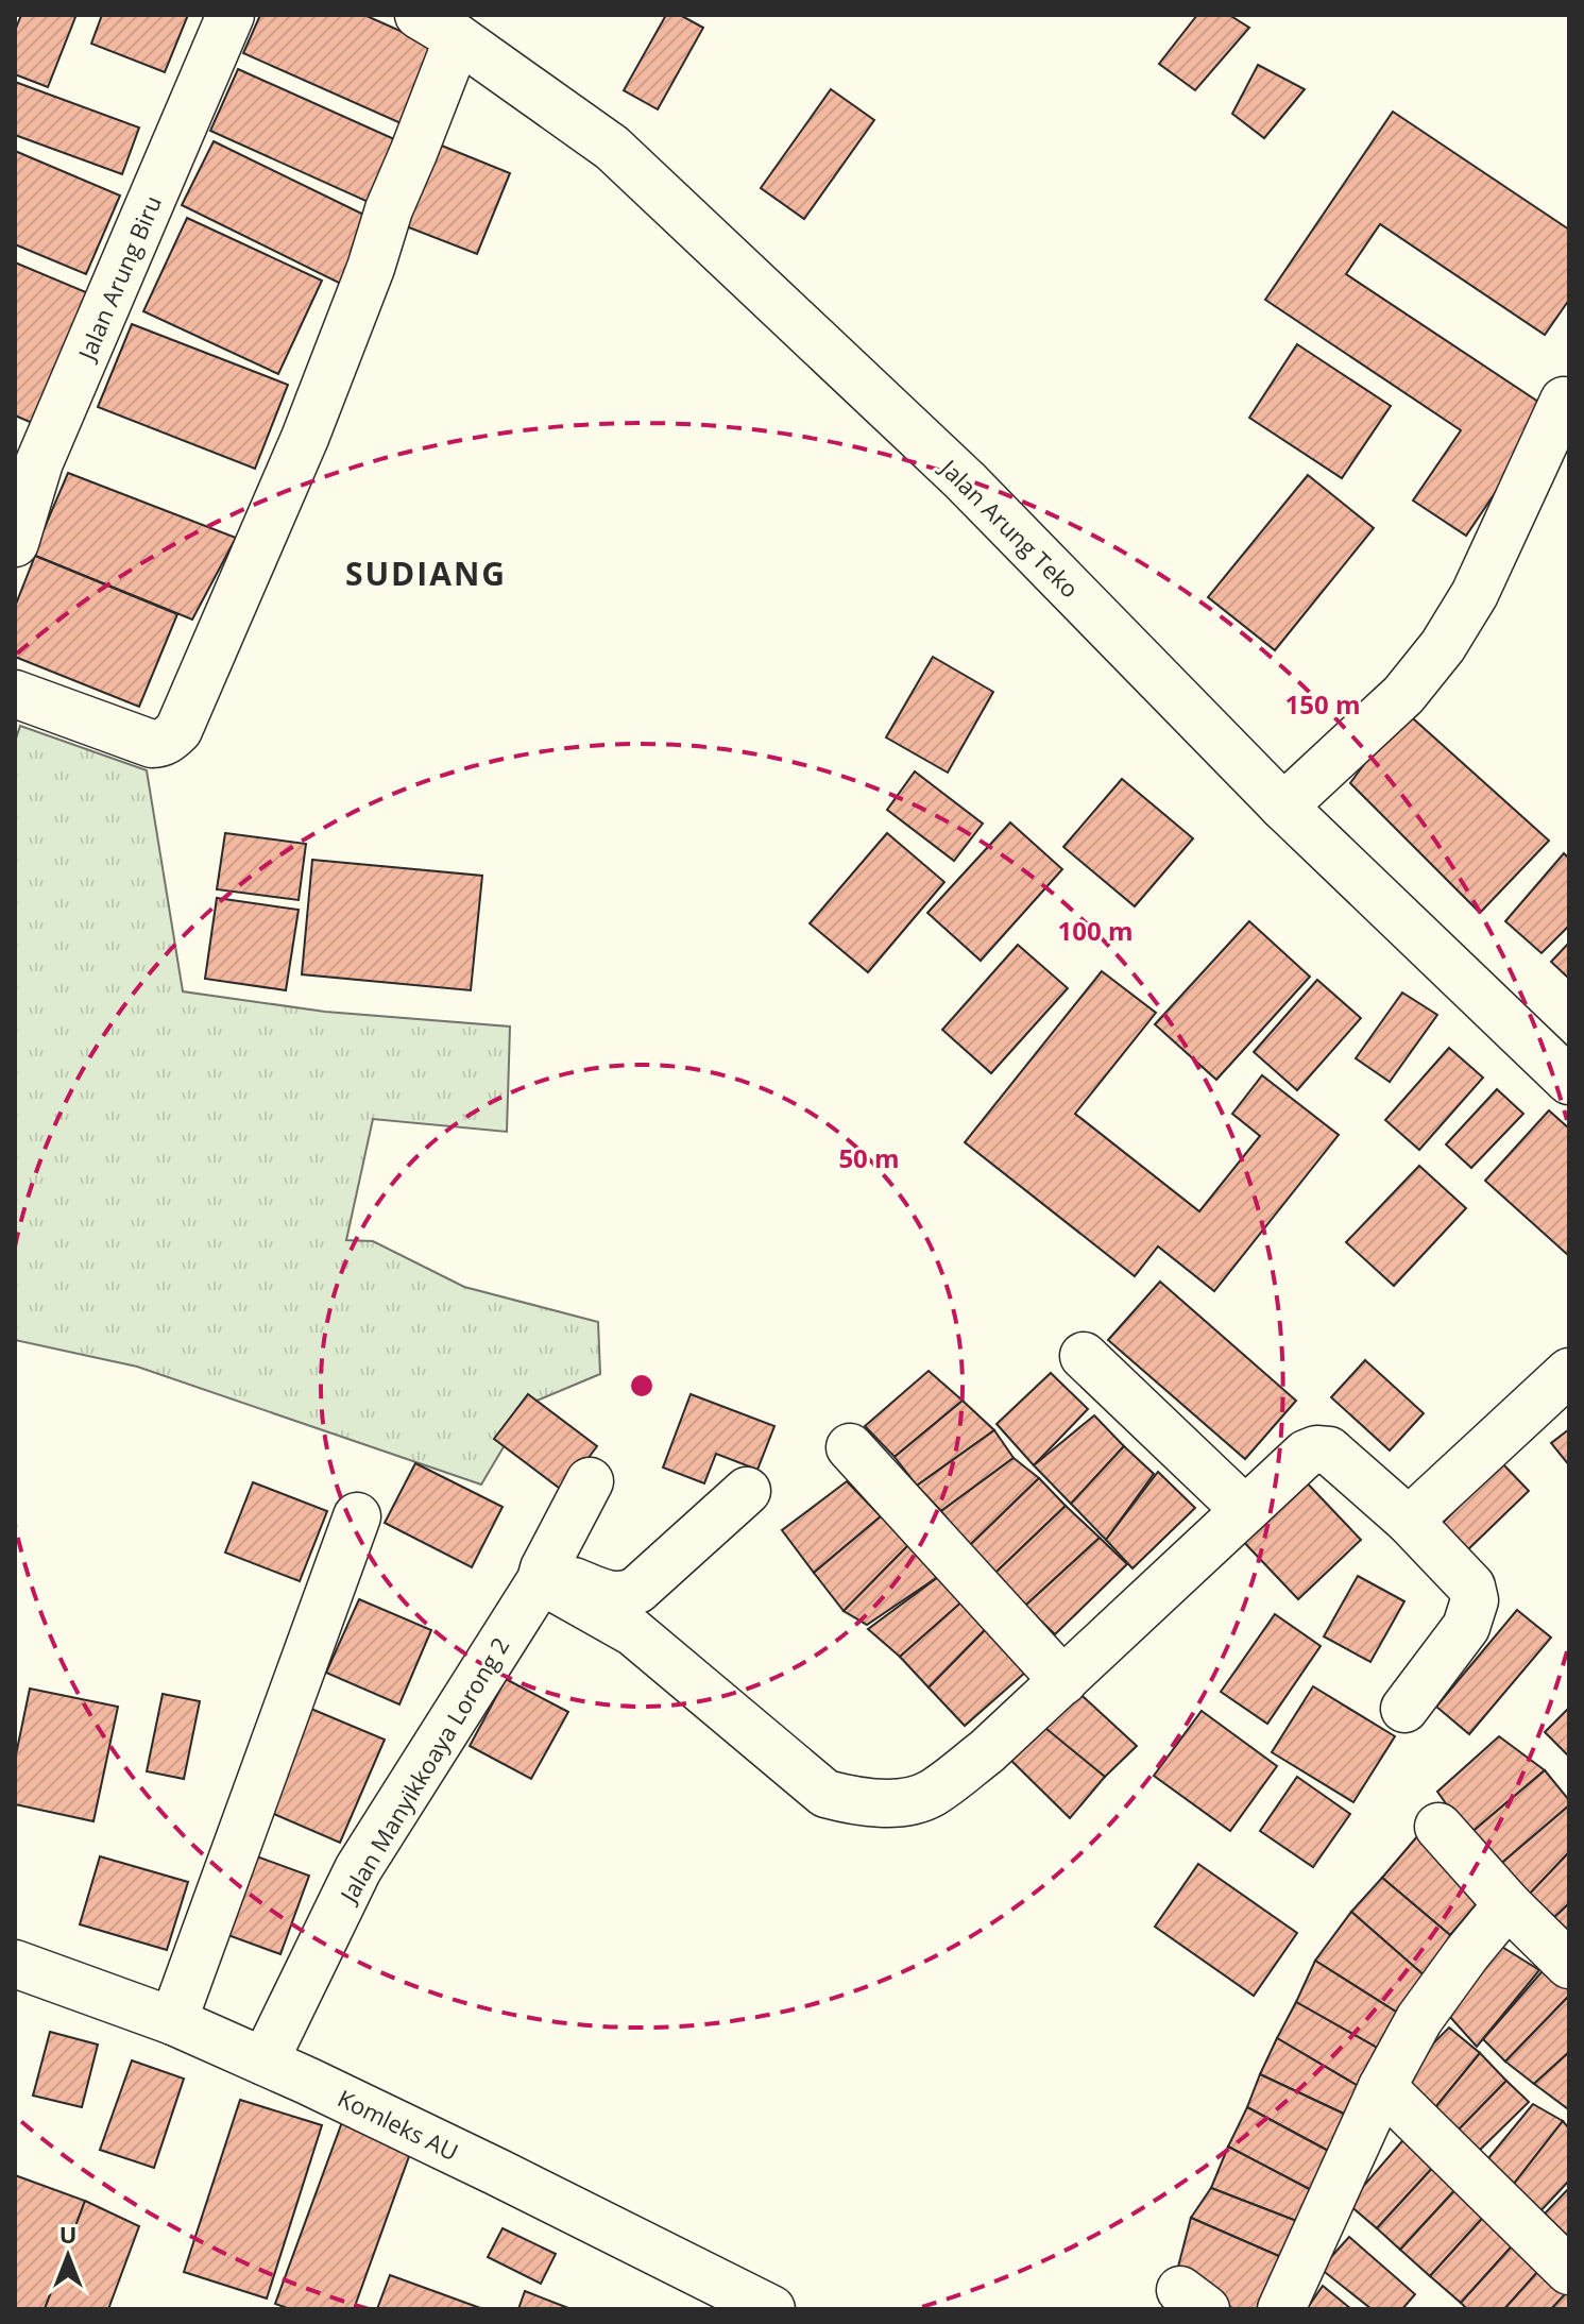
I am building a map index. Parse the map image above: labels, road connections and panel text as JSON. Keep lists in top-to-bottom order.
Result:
{
  "streets": {
    "street": [
      "Jalan Arung Biru",
      "Jalan Arung Teko",
      "Jalan Manyikkoaya Lorong 2",
      "Komleks AU"
    ]
  },
  "crossings": [
    ["Jalan Manyikkoaya Lorong 2", "Komleks AU"]
  ],
  "districts": ["SUDIANG"],
  "north": "top",
  "rings": ["150 m", "100 m", "50 m"]
}
